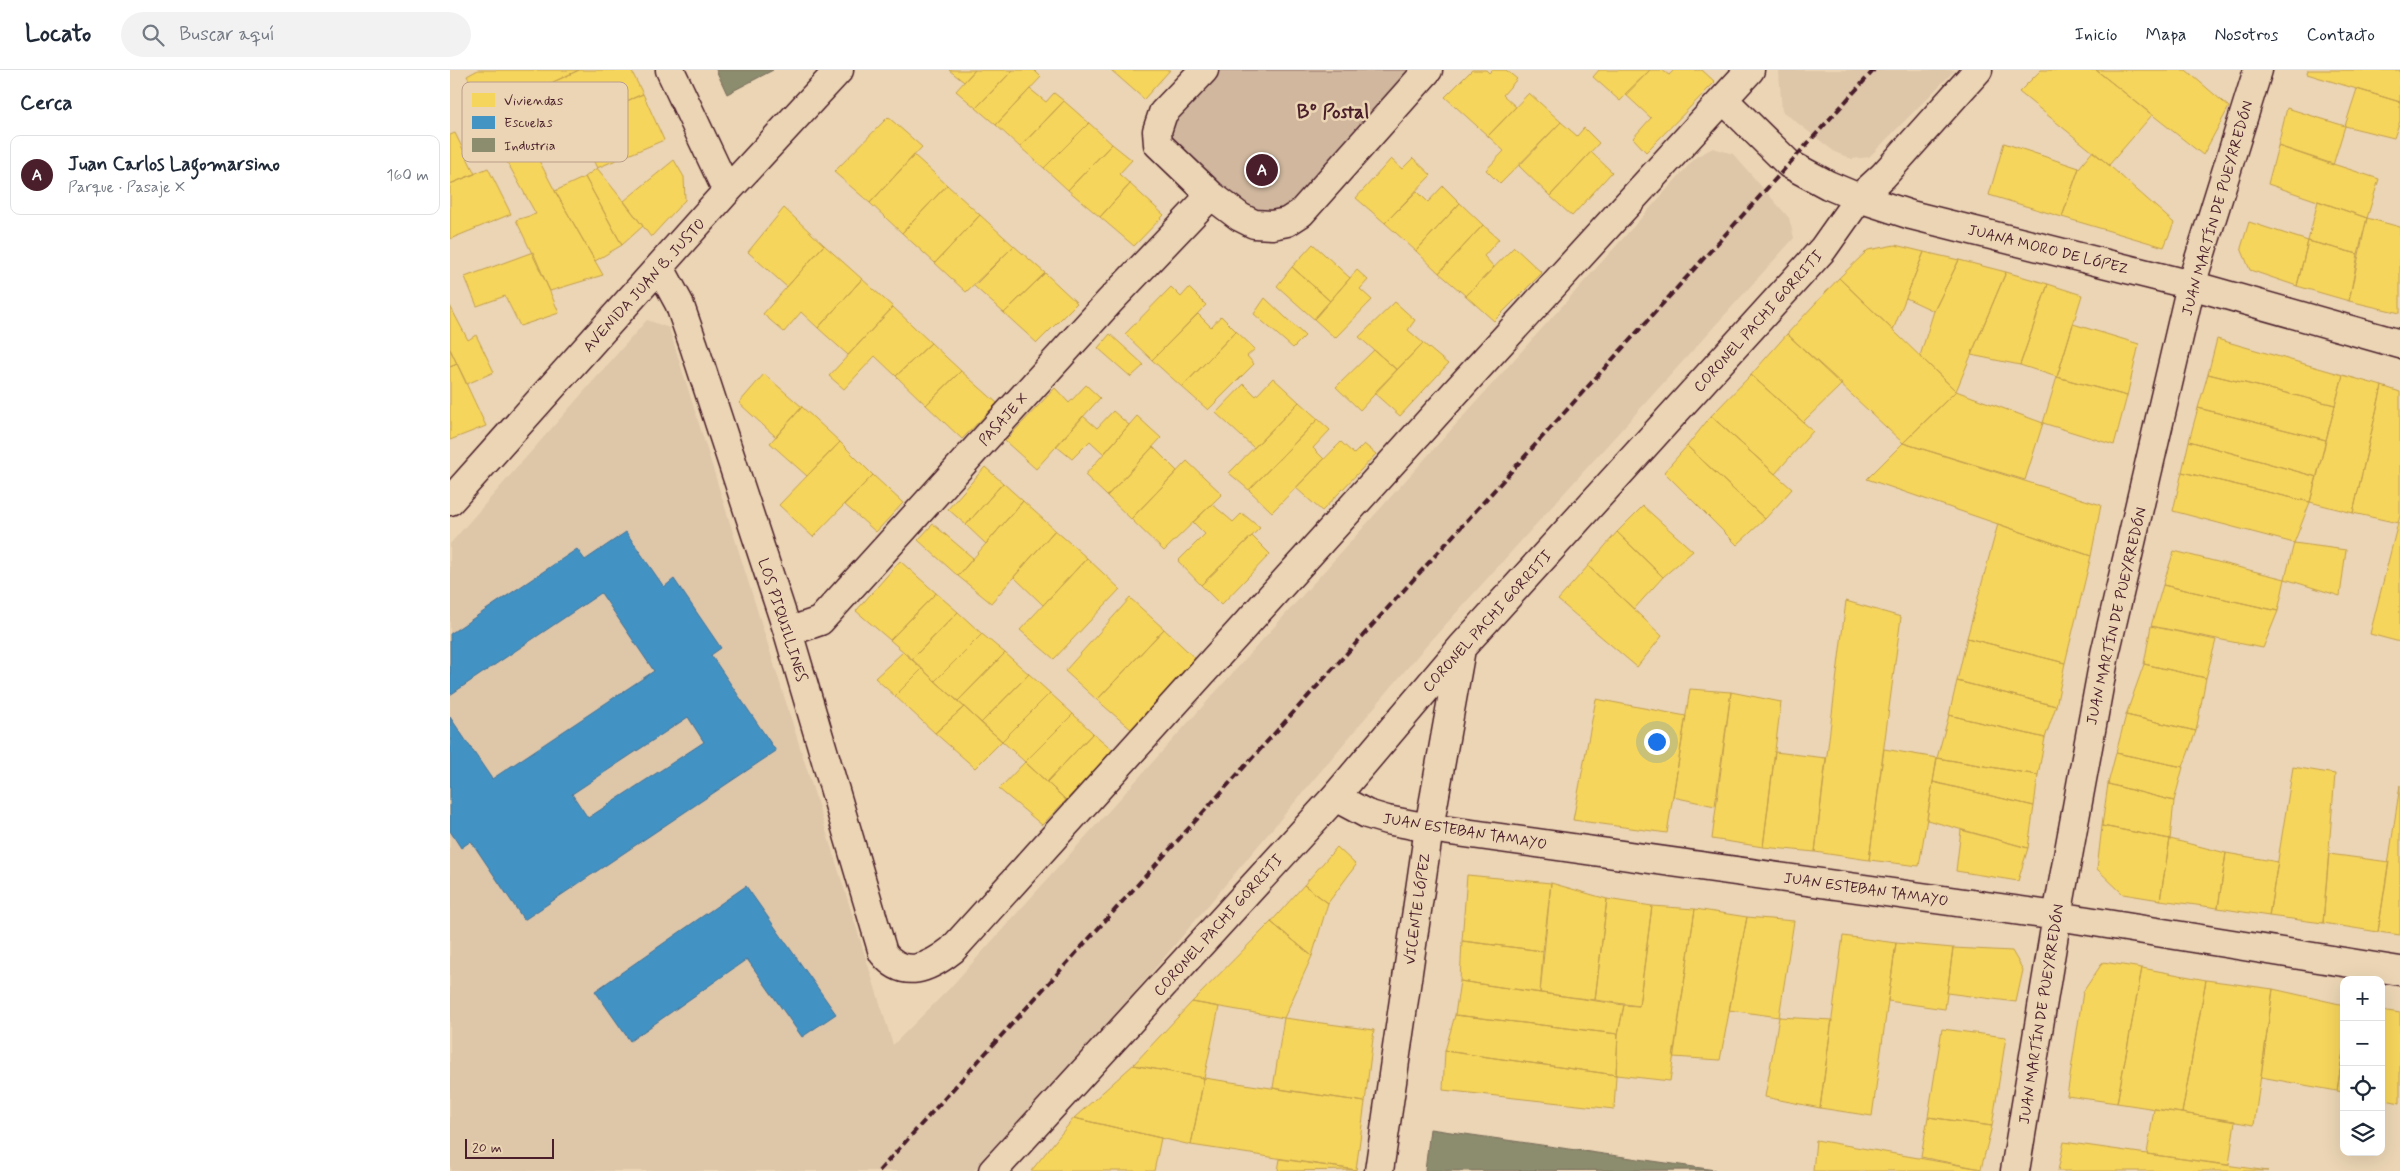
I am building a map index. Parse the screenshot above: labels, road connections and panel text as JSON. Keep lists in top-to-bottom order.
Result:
{
  "streets": {
    "street": [
      "JUAN MARTÍN DE PUEYRREDÓN",
      "JUANA MORO DE LÓPEZ",
      "AVENIDA JUAN B. JUSTO",
      "CORONEL PACHI GORRITI",
      "PASAJE X",
      "LOS PIQUILLINES",
      "JUAN ESTEBAN TAMAYO",
      "VICENTE LÓPEZ"
    ]
  },
  "crossings": [
    ["JUAN MARTÍN DE PUEYRREDÓN", "JUANA MORO DE LÓPEZ"],
    ["JUAN MARTÍN DE PUEYRREDÓN", "JUAN ESTEBAN TAMAYO"],
    ["JUANA MORO DE LÓPEZ", "CORONEL PACHI GORRITI"],
    ["JUANA MORO DE LÓPEZ", "LOS PIQUILLINES"],
    ["AVENIDA JUAN B. JUSTO", "LOS PIQUILLINES"],
    ["CORONEL PACHI GORRITI", "JUAN ESTEBAN TAMAYO"],
    ["CORONEL PACHI GORRITI", "VICENTE LÓPEZ"],
    ["PASAJE X", "LOS PIQUILLINES"],
    ["JUAN ESTEBAN TAMAYO", "VICENTE LÓPEZ"]
  ],
  "districts": ["Bº Postal"],
  "legend": ["Viviendas", "Escuelas", "Industria"],
  "scale_bar": "20 m",
  "page": {
    "header": "Locato",
    "search": "Buscar aquí",
    "nav": [
      "Inicio",
      "Mapa",
      "Nosotros",
      "Contacto"
    ],
    "heading": "Cerca",
    "list": [
      {
        "mark": "A",
        "name": "Juan Carlos Lagomarsino",
        "note": "Parque · Pasaje X",
        "value": "160 m"
      }
    ],
    "pins": "A",
    "map_buttons": ["+", "−"],
    "scale": "20 m"
  }
}
